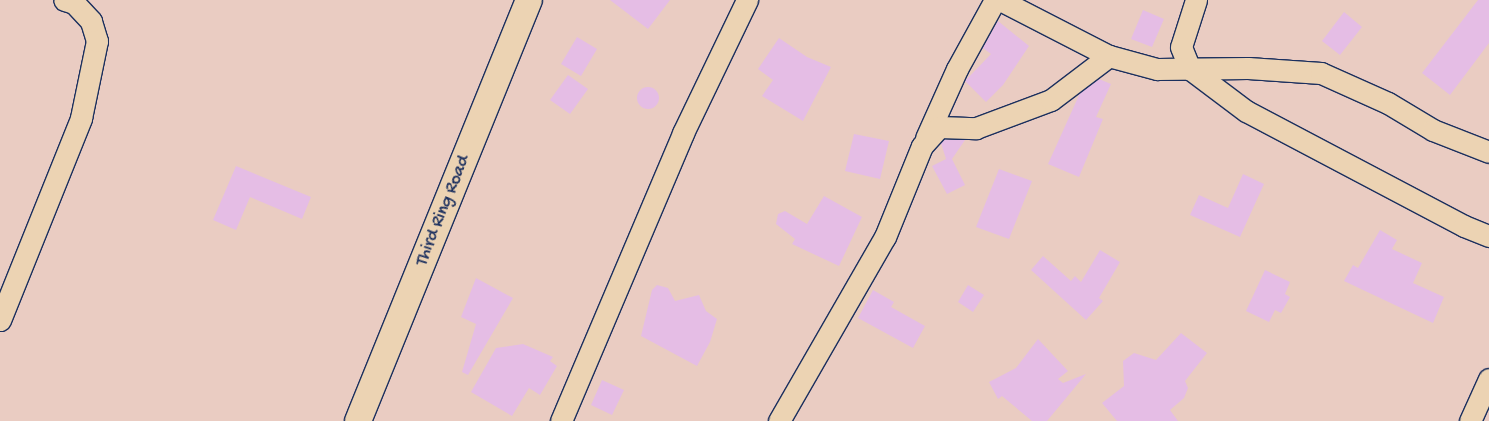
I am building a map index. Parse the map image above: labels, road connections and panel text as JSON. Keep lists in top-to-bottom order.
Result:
{
  "streets": {
    "street": ["Third Ring Road"]
  }
}
